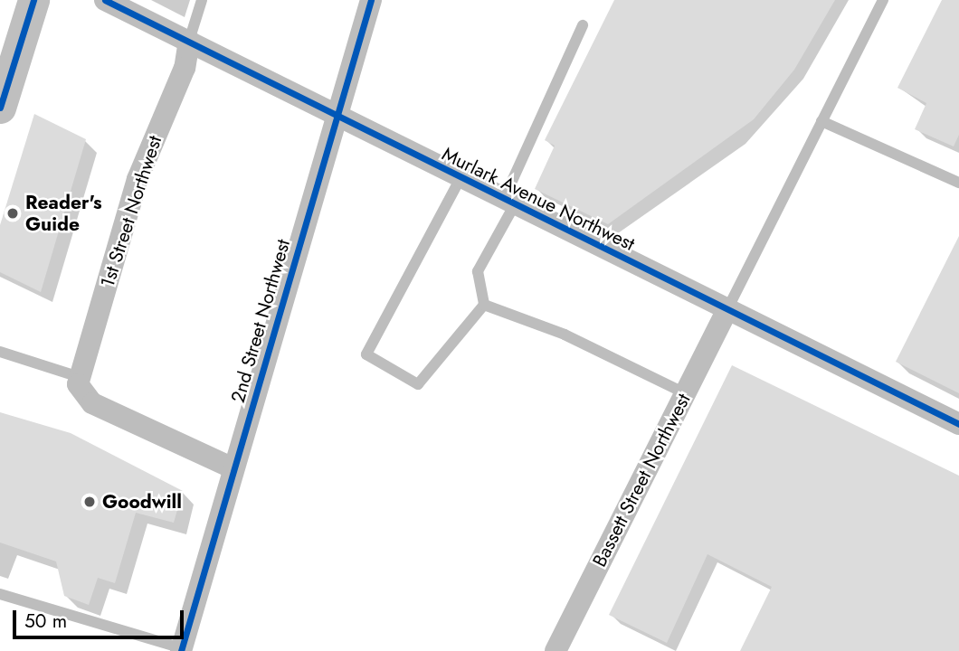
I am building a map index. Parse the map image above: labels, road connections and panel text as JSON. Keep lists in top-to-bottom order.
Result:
{
  "streets": {
    "street": [
      "Murlark Avenue Northwest",
      "1st Street Northwest",
      "2nd Street Northwest",
      "Bassett Street Northwest"
    ]
  },
  "crossings": [
    ["Murlark Avenue Northwest", "1st Street Northwest"],
    ["Murlark Avenue Northwest", "2nd Street Northwest"],
    ["Murlark Avenue Northwest", "Bassett Street Northwest"]
  ],
  "places": ["Reader's Guide", "Goodwill"],
  "scale_bar": "50 m"
}
